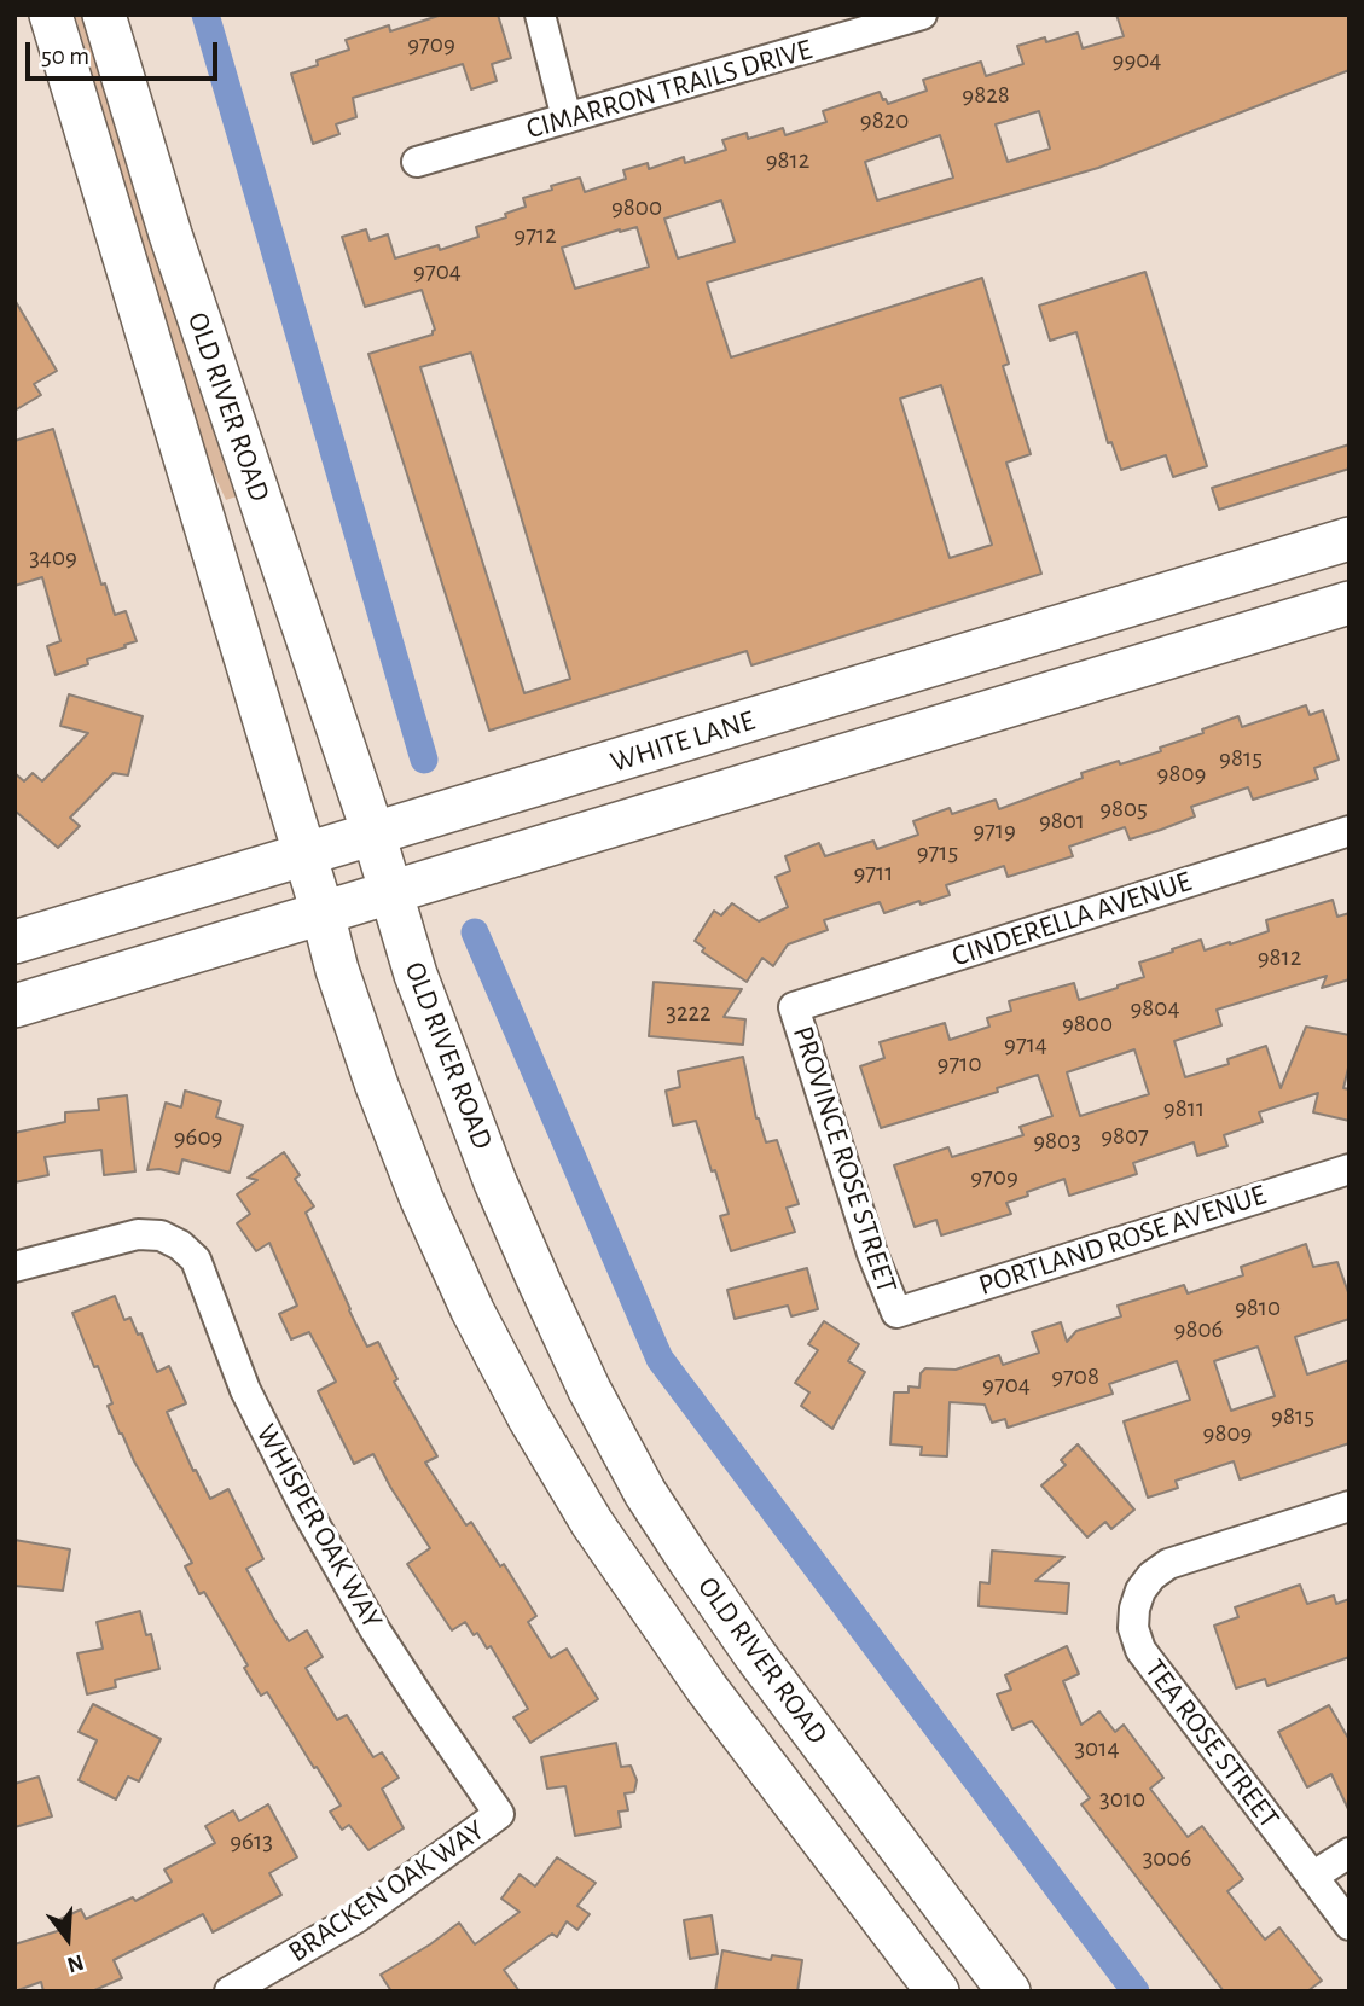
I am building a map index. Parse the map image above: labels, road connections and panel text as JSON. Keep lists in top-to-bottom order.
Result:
{
  "streets": {
    "main road": ["OLD RIVER ROAD", "WHITE LANE"],
    "street": [
      "CIMARRON TRAILS DRIVE",
      "CINDERELLA AVENUE",
      "PROVINCE ROSE STREET",
      "PORTLAND ROSE AVENUE",
      "WHISPER OAK WAY",
      "TEA ROSE STREET",
      "BRACKEN OAK WAY"
    ]
  },
  "crossings": [
    ["OLD RIVER ROAD", "WHITE LANE"],
    ["CINDERELLA AVENUE", "PROVINCE ROSE STREET"],
    ["PROVINCE ROSE STREET", "PORTLAND ROSE AVENUE"],
    ["WHISPER OAK WAY", "BRACKEN OAK WAY"]
  ],
  "house_numbers": [
    "9709",
    "9904",
    "9828",
    "9820",
    "9812",
    "9800",
    "9712",
    "9704",
    "3409",
    "9815",
    "9809",
    "9805",
    "9801",
    "9719",
    "9715",
    "9711",
    "9812",
    "9804",
    "3222",
    "9800",
    "9714",
    "9710",
    "9811",
    "9807",
    "9609",
    "9803",
    "9709",
    "9810",
    "9806",
    "9708",
    "9704",
    "9815",
    "9809",
    "3014",
    "3010",
    "9613",
    "3006"
  ],
  "scale_bar": "50 m",
  "north": "bottom"
}
